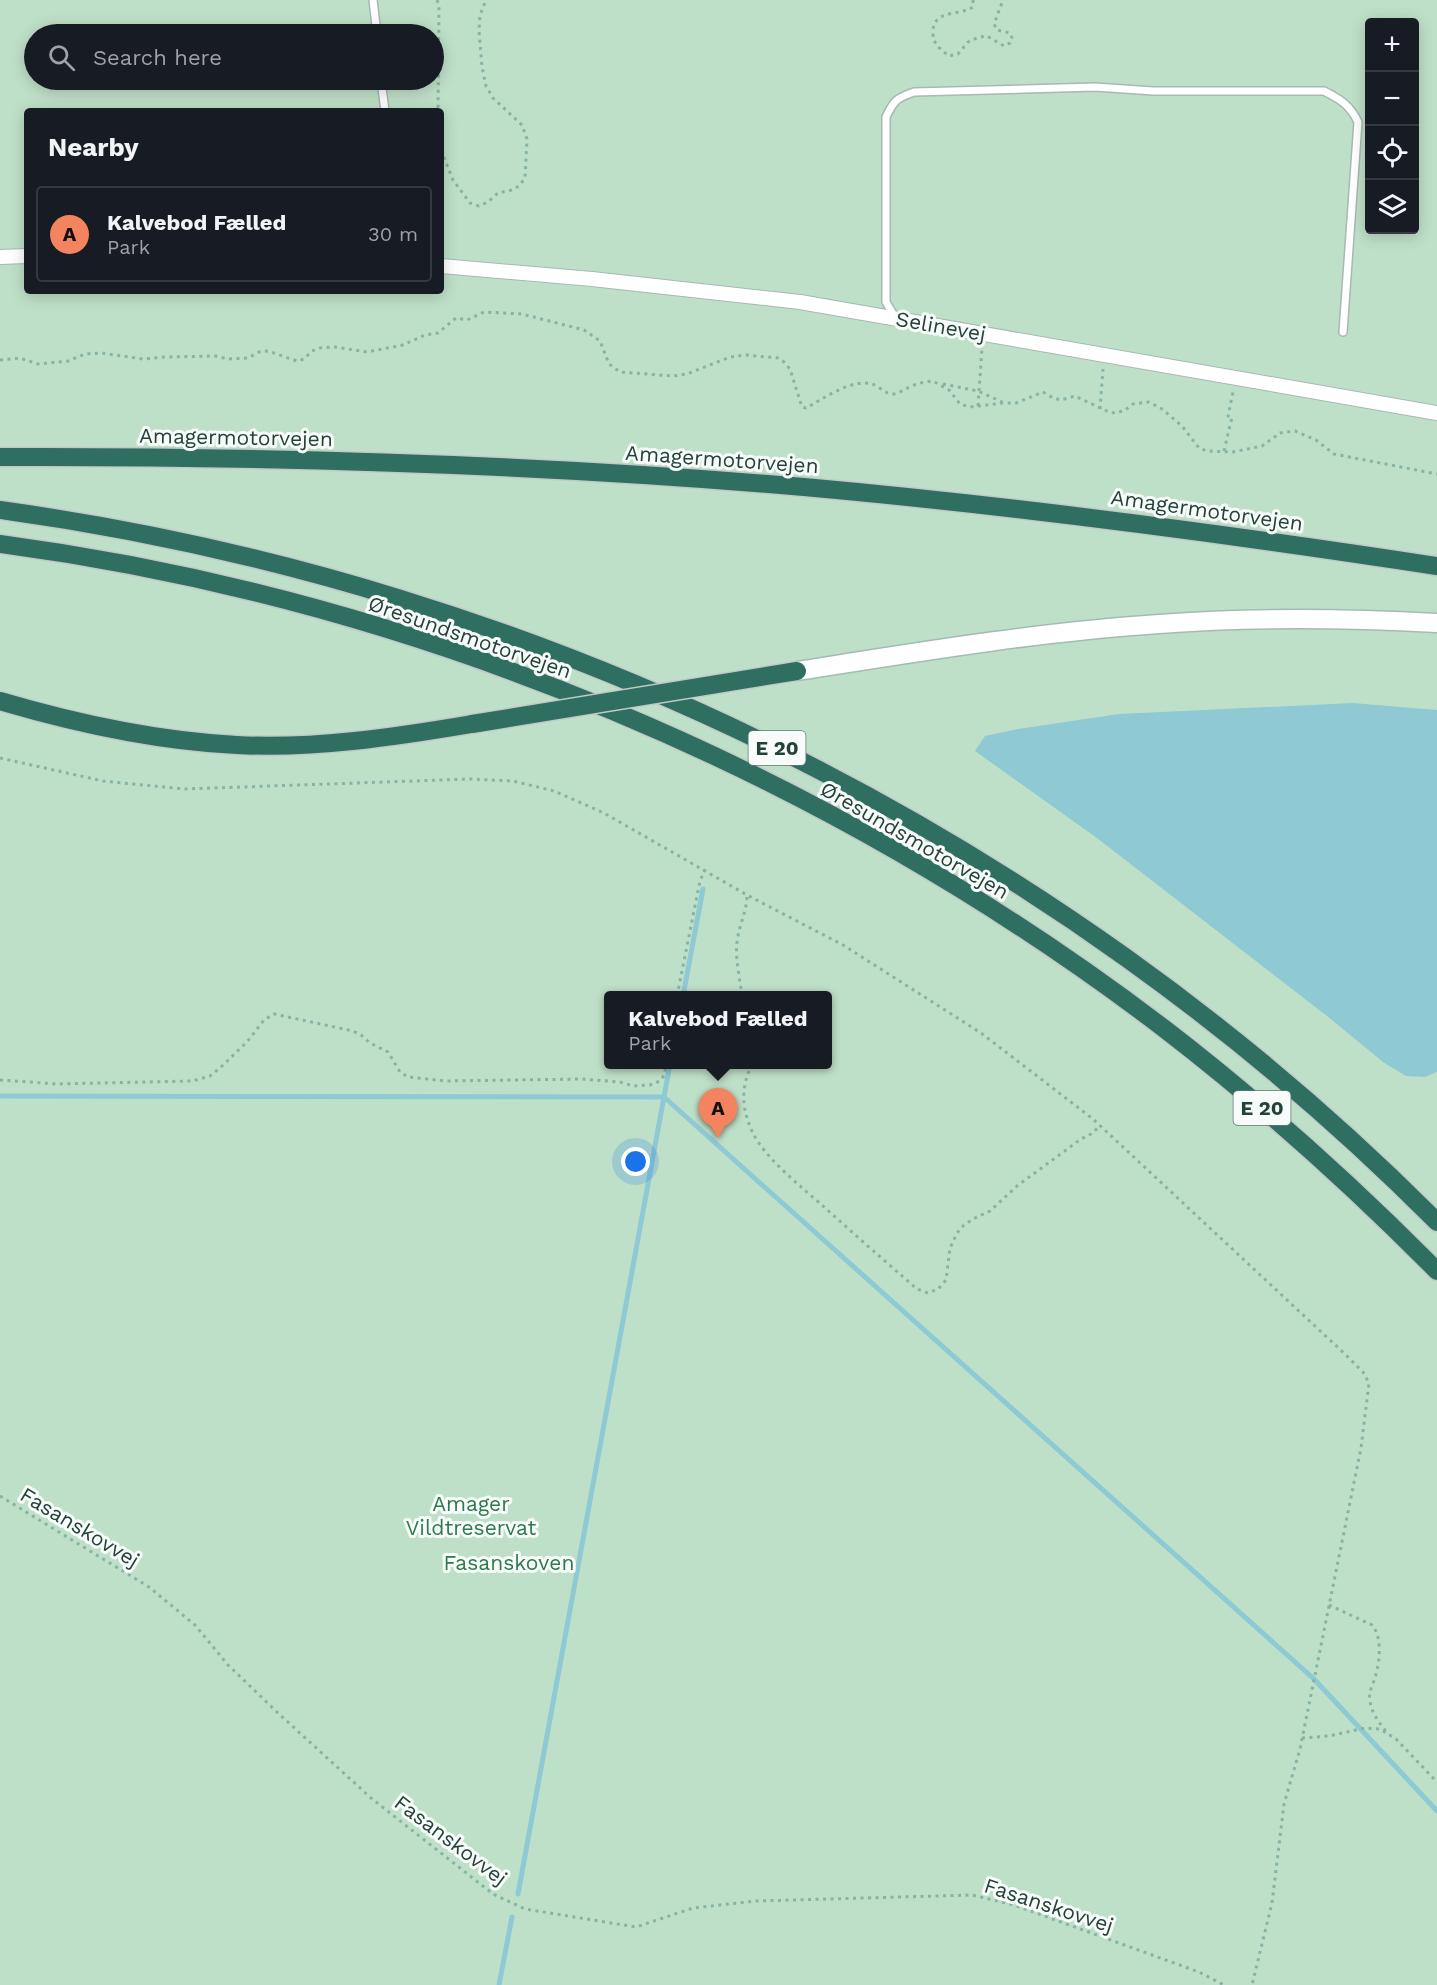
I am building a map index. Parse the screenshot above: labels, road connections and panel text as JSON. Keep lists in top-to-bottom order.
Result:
{
  "streets": {
    "highway": ["Amagermotorvejen", "Øresundsmotorvejen", "E 20"],
    "street": ["Selinevej"],
    "path": ["Fasanskovvej"]
  },
  "parks": ["Amager Vildtreservat", "Fasanskoven"],
  "page": {
    "map_buttons": ["+", "−"],
    "search": "Search here",
    "heading": "Nearby",
    "list": [
      {
        "mark": "A",
        "name": "Kalvebod Fælled",
        "note": "Park",
        "value": "30 m"
      }
    ],
    "popup": ["Kalvebod Fælled", "Park"],
    "pins": "A"
  }
}
